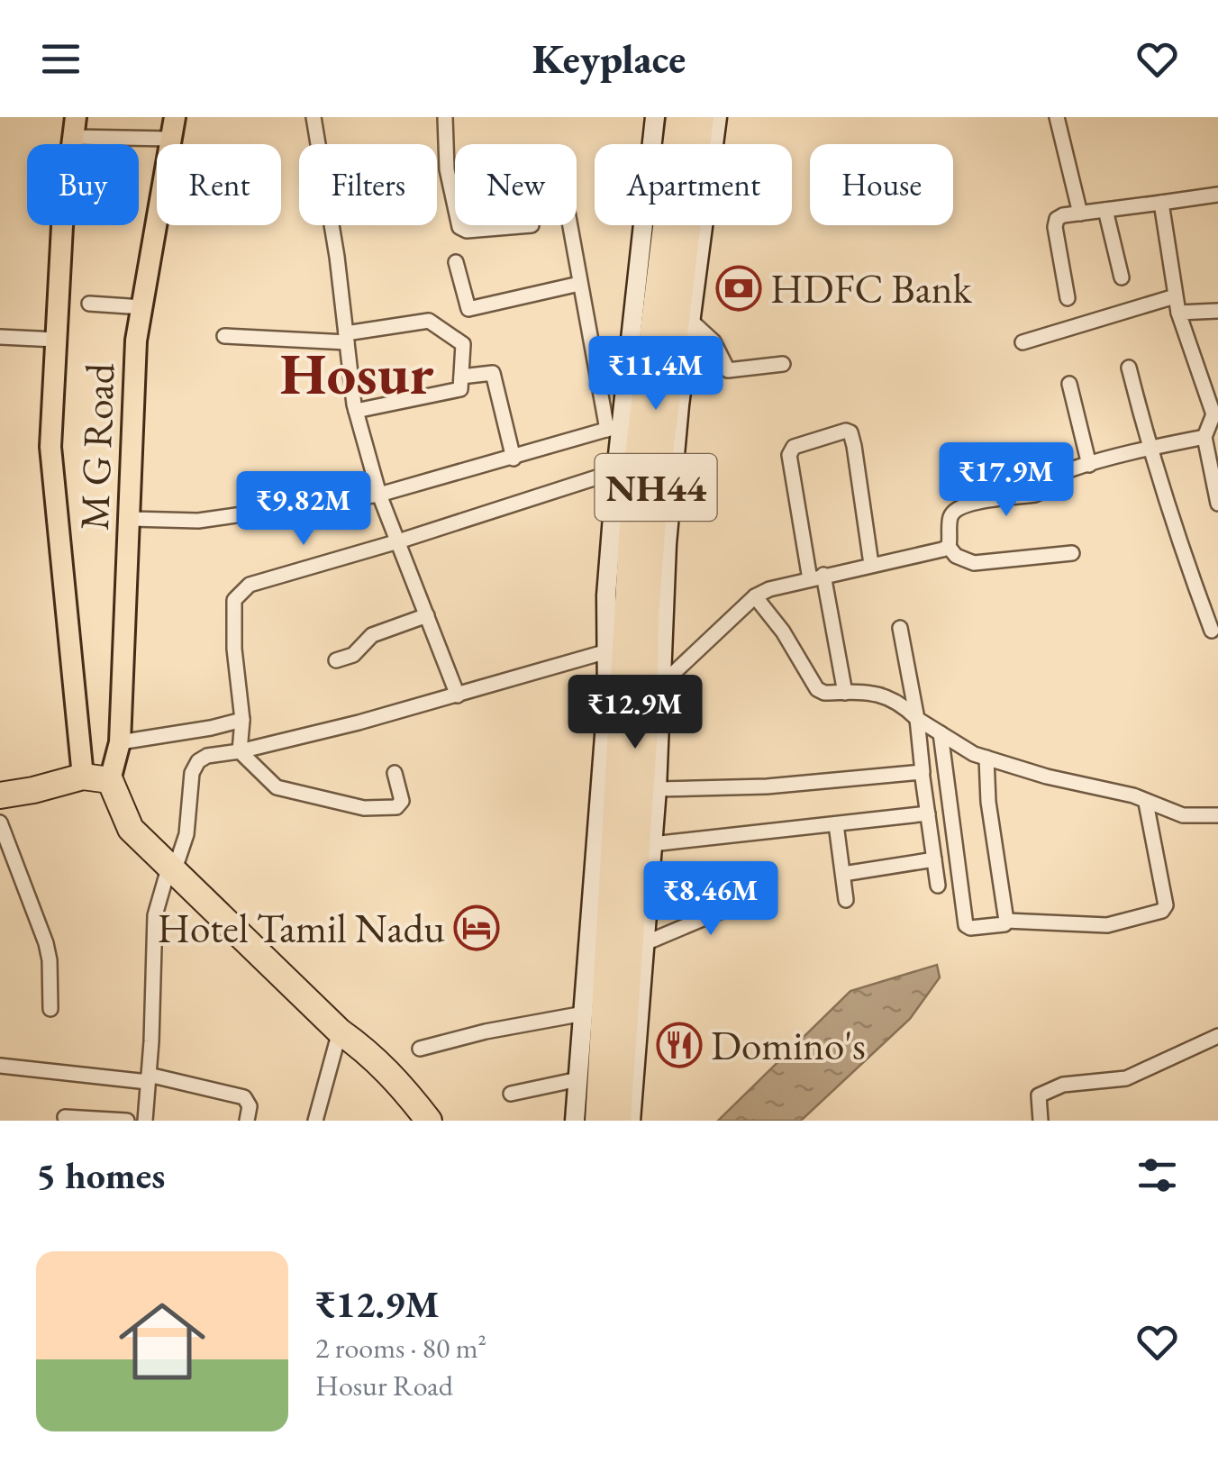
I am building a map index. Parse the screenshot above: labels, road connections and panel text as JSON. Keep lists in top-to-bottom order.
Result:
{
  "streets": {
    "highway": ["NH44"],
    "main road": ["M G Road"]
  },
  "districts": ["Hosur"],
  "places": {
    "bank": ["HDFC Bank"],
    "hotel": ["Hotel Tamil Nadu"],
    "restaurant": ["Domino's"]
  },
  "page": {
    "header": "Keyplace",
    "chip": [
      "Buy",
      "Rent",
      "Filters",
      "New",
      "Apartment",
      "House"
    ],
    "price": [
      "₹11.4M",
      "₹17.9M",
      "₹9.82M",
      "₹12.9M",
      "₹8.46M"
    ],
    "heading": "5 homes",
    "list": [
      {
        "name": "₹12.9M",
        "note": "2 rooms · 80 m² · Hosur Road"
      }
    ]
  }
}
